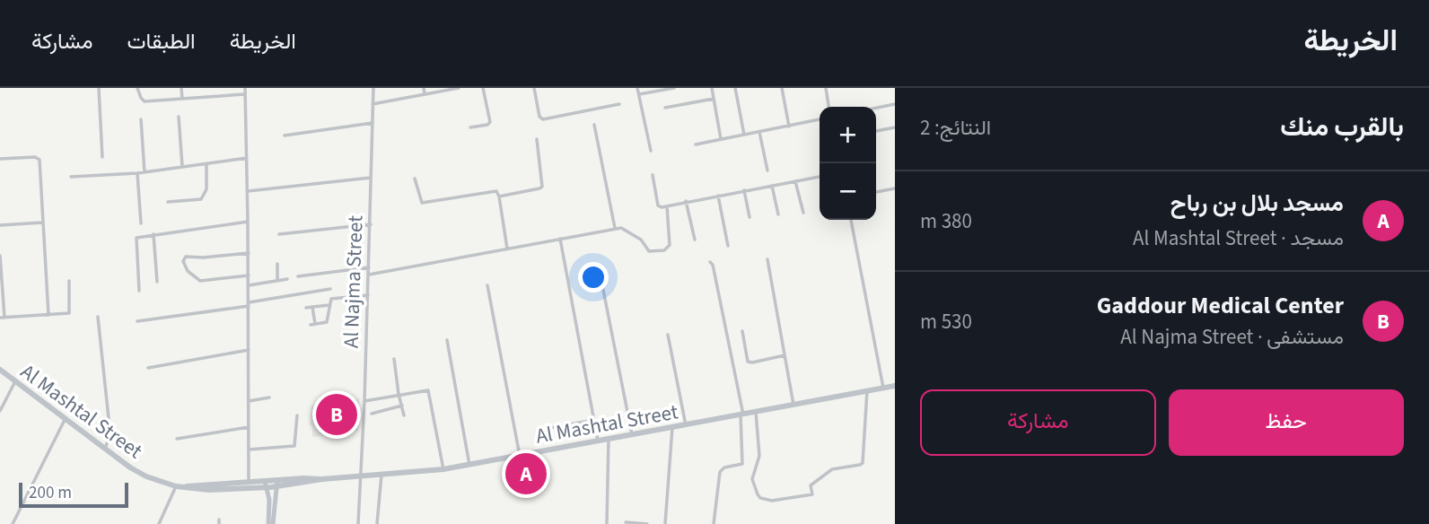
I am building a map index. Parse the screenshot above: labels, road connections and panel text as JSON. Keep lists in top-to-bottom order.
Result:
{
  "streets": {
    "main road": ["Al Mashtal Street"],
    "street": ["Al Najma Street"]
  },
  "crossings": [
    ["Al Najma Street", "Al Mashtal Street"]
  ],
  "scale_bar": "200 m",
  "page": {
    "header": "الخريطة",
    "nav": ["الخريطة", "الطبقات", "مشاركة"],
    "heading": ["بالقرب منك", "النتائج: 2"],
    "map_buttons": ["+", "−"],
    "list": [
      {
        "mark": "A",
        "name": "مسجد بلال بن رباح",
        "note": "مسجد · Al Mashtal Street",
        "value": "380 m"
      },
      {
        "mark": "B",
        "name": "Gaddour Medical Center",
        "note": "مستشفى · Al Najma Street",
        "value": "530 m"
      }
    ],
    "buttons": ["حفظ", "مشاركة"],
    "pins": ["B", "A"],
    "scale": "200 m"
  }
}
